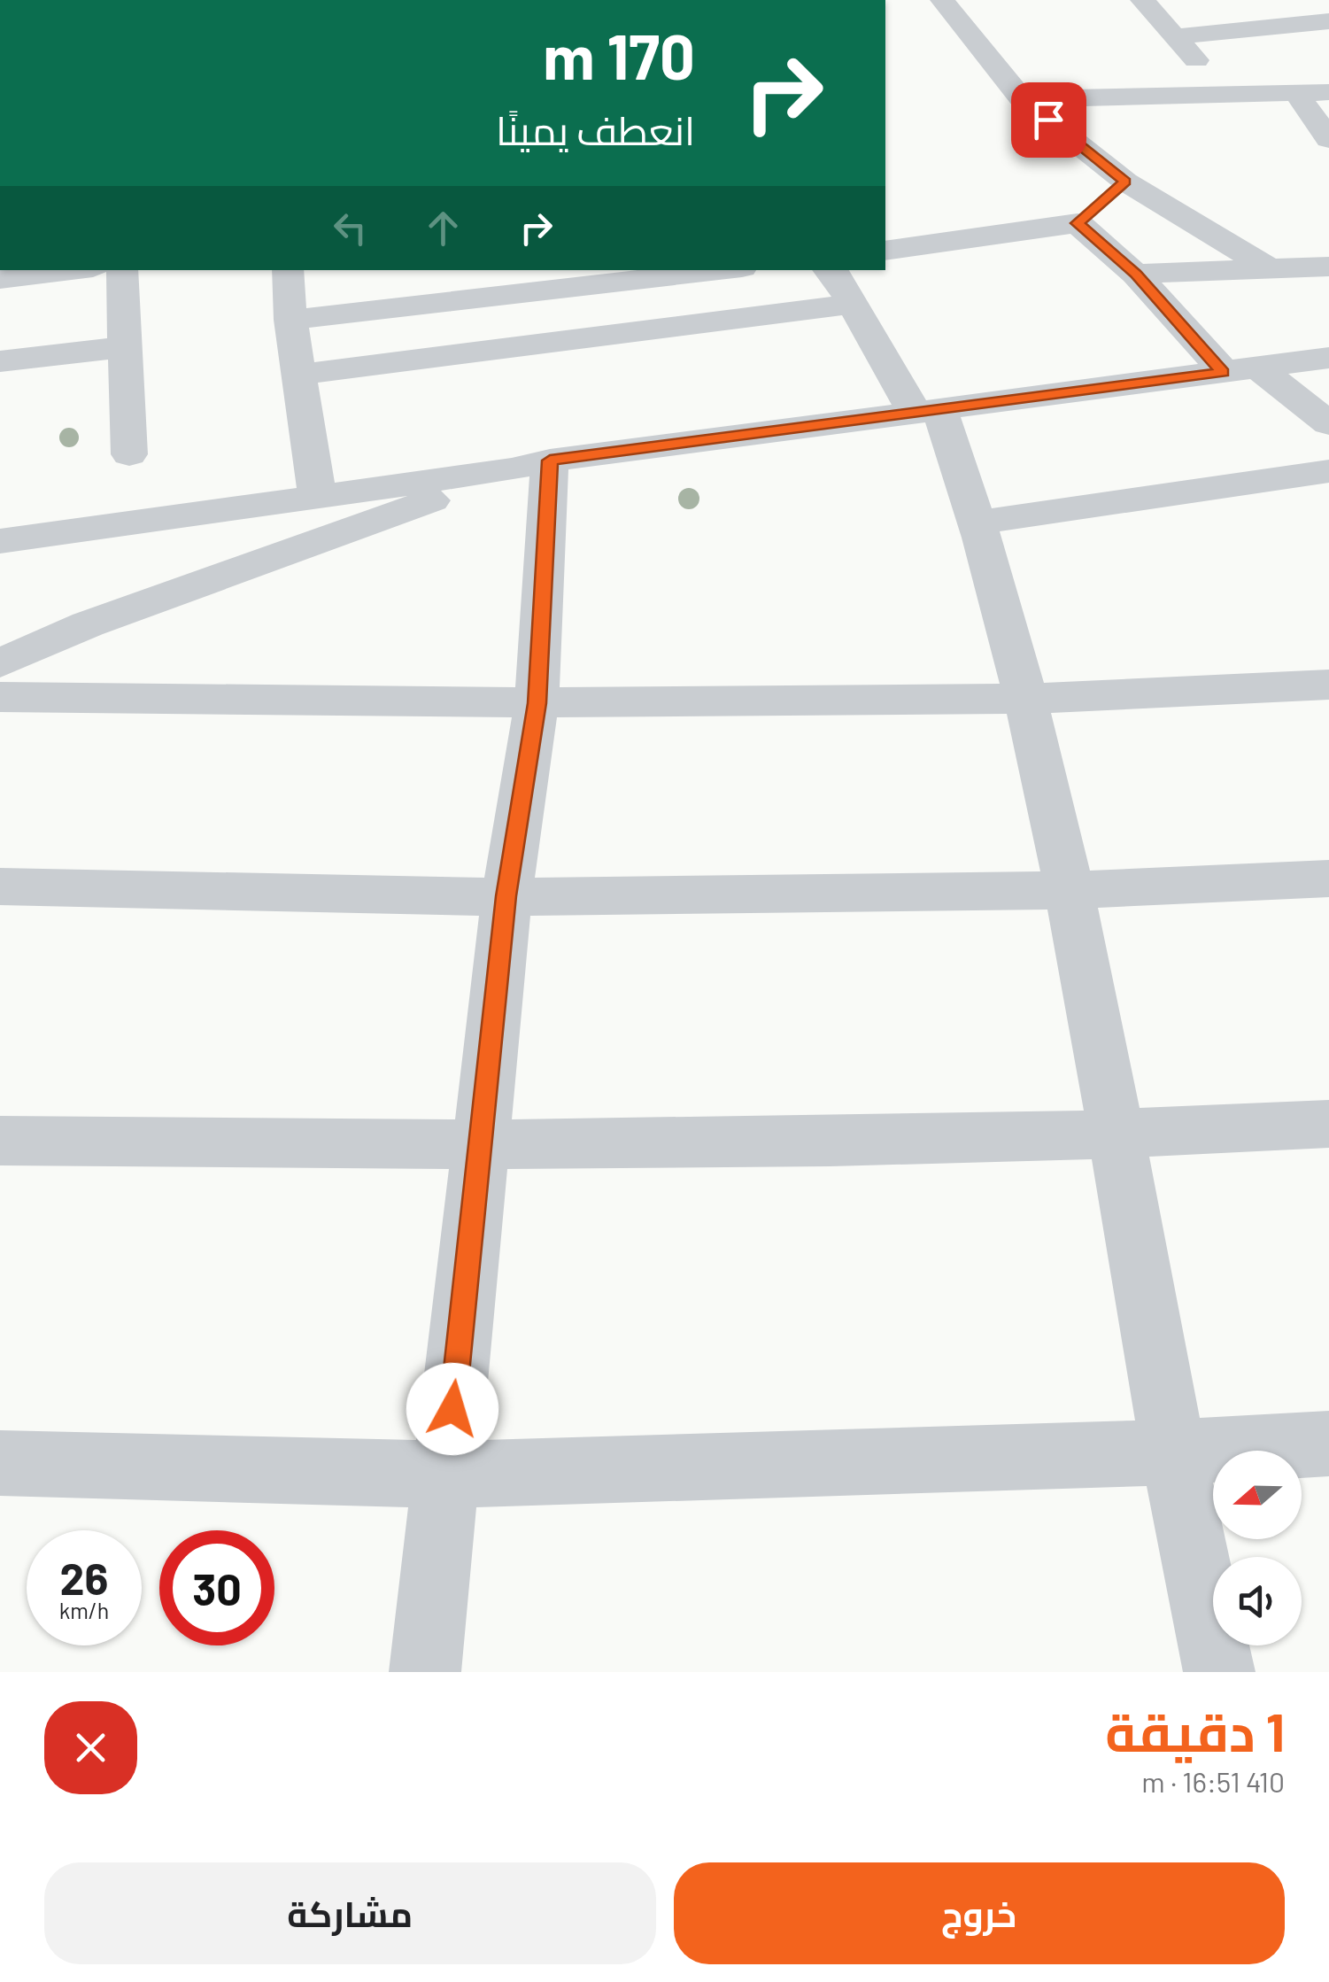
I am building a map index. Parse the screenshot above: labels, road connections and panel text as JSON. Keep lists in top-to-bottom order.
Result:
{
  "north": "left",
  "page": {
    "turn": ["170 m", "انعطف يمينًا"],
    "speed": "26 km/h",
    "limit": "30",
    "heading": ["1 دقيقة", "410 m · 16:51"],
    "buttons": ["خروج", "مشاركة"]
  }
}
